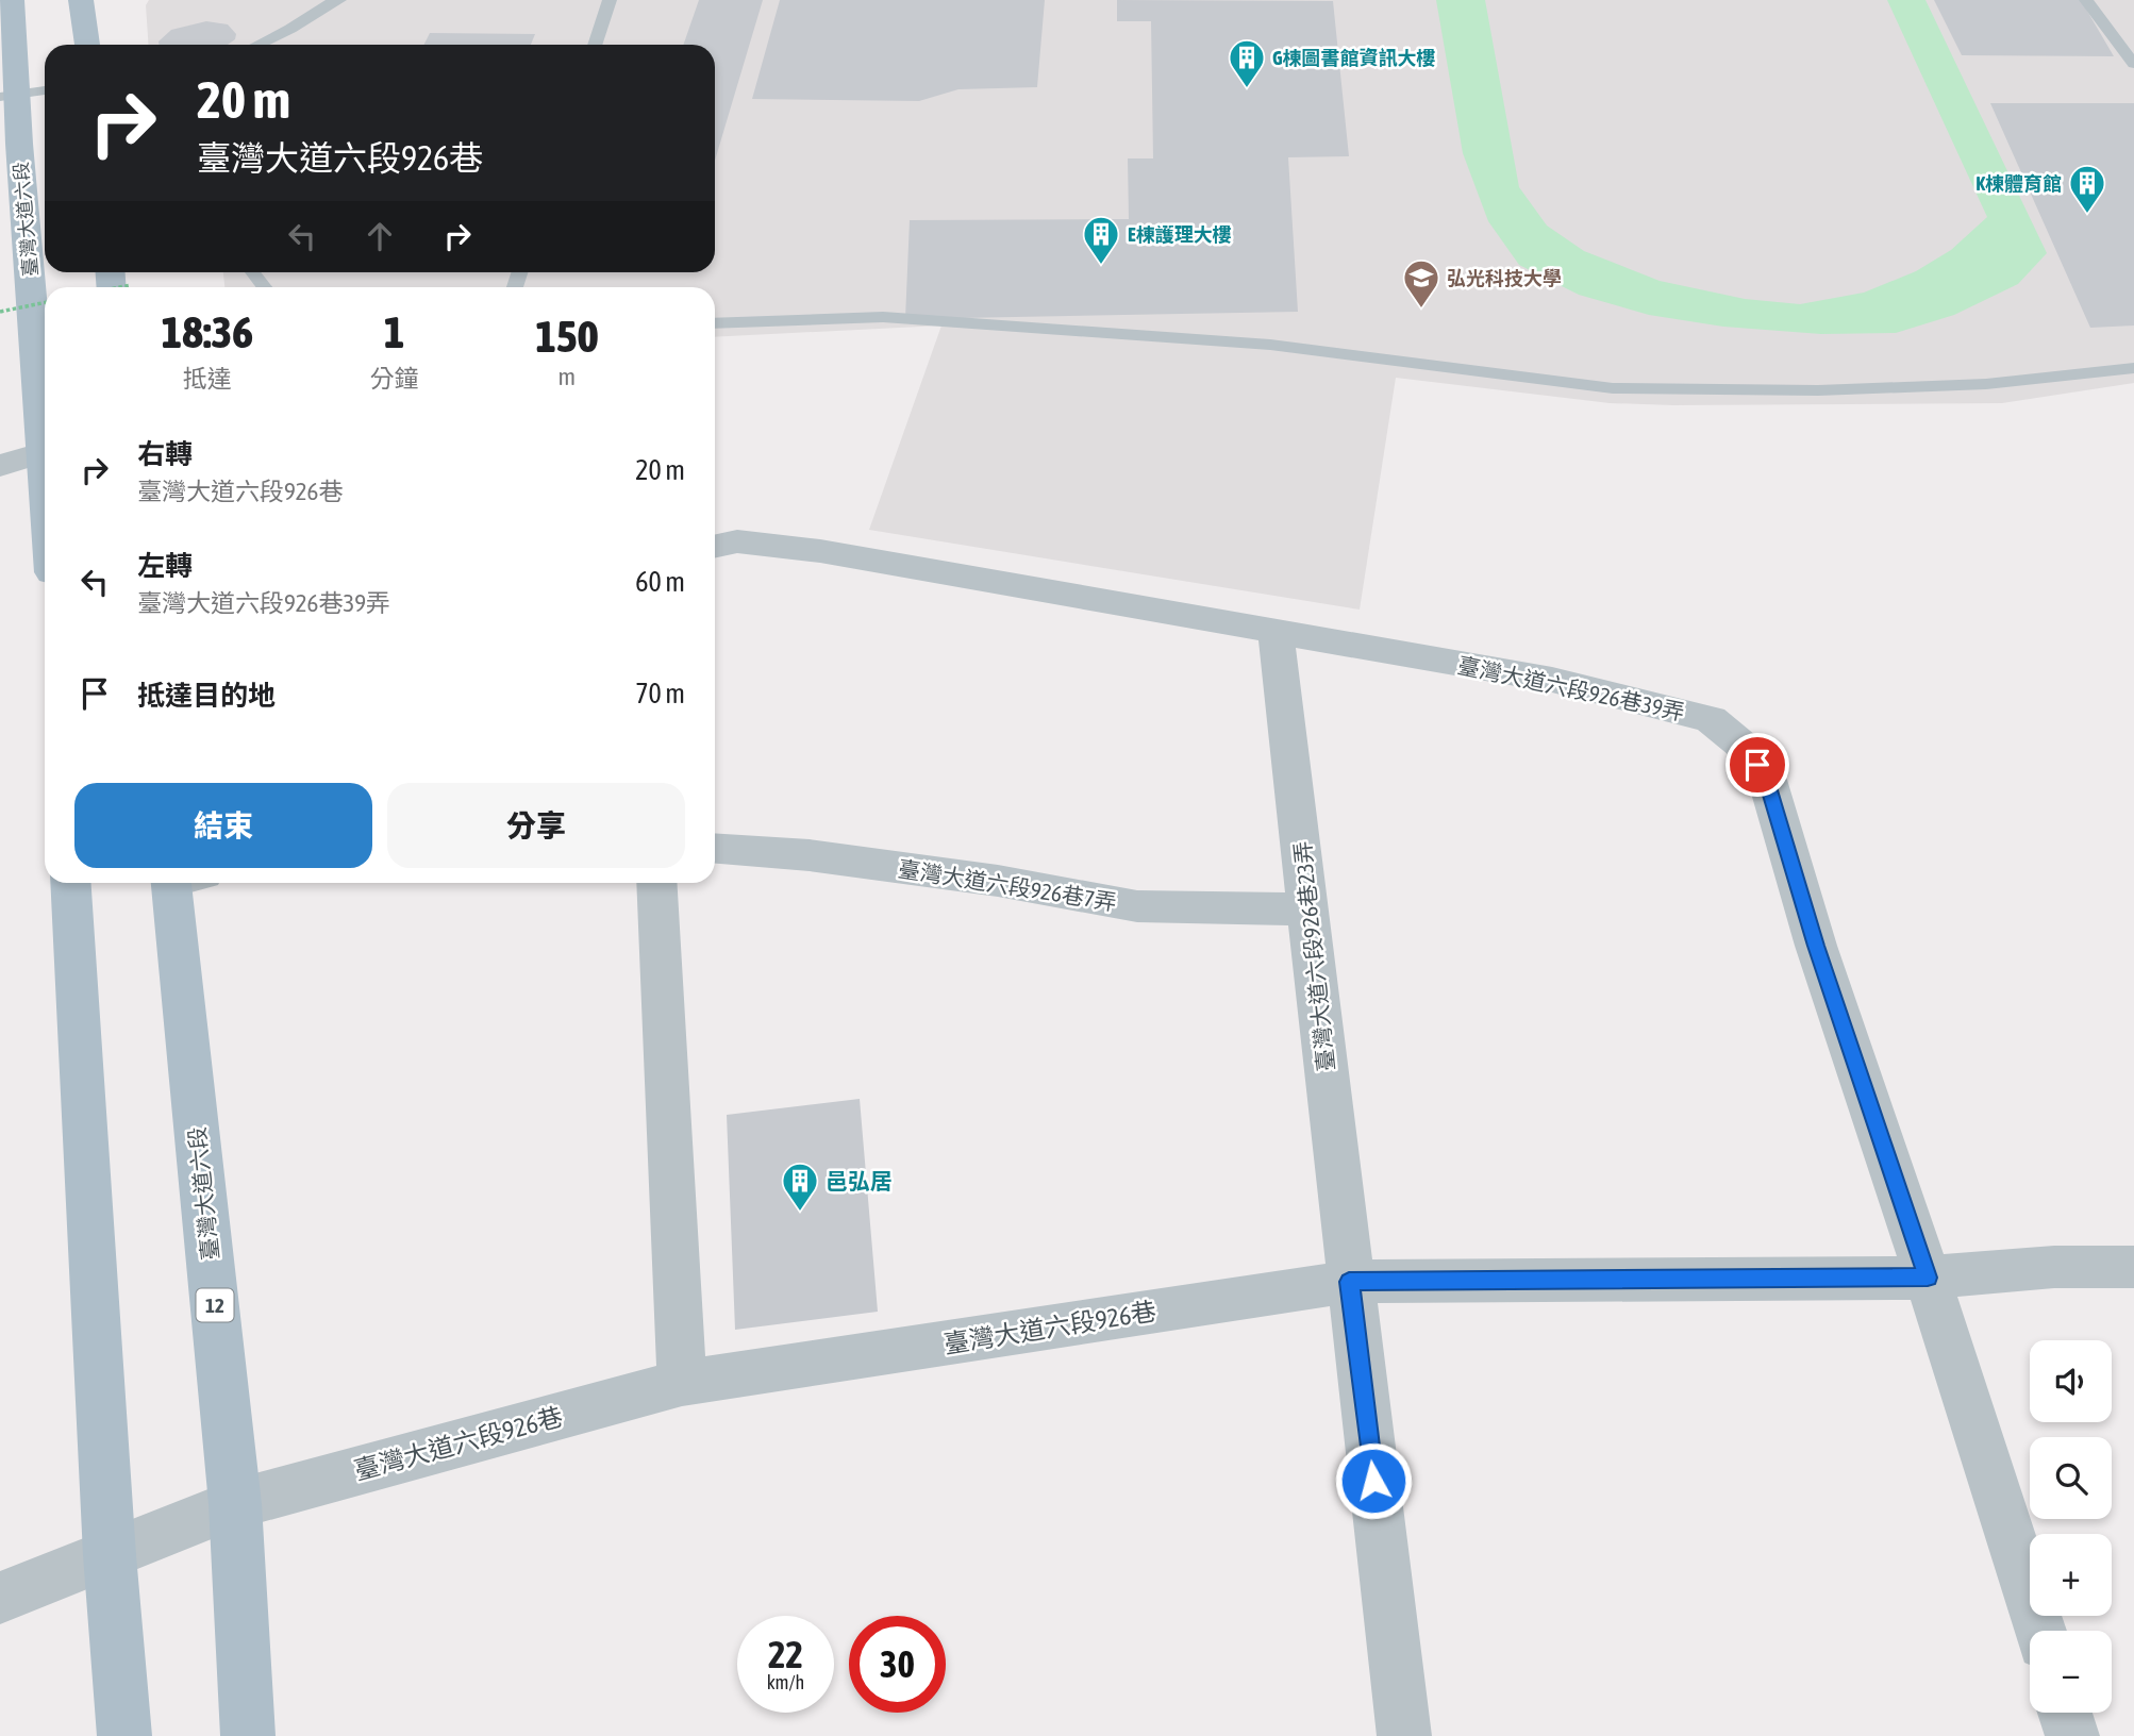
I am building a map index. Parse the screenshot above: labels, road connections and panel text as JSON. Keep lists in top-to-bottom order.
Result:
{
  "streets": {
    "main road": ["臺灣大道六段", "12"],
    "street": [
      "臺灣大道六段926巷39弄",
      "臺灣大道六段926巷7弄",
      "臺灣大道六段926巷23弄",
      "臺灣大道六段926巷"
    ]
  },
  "crossings": [
    ["臺灣大道六段", "臺灣大道六段926巷"],
    ["臺灣大道六段926巷39弄", "臺灣大道六段926巷23弄"],
    ["臺灣大道六段926巷39弄", "臺灣大道六段926巷"],
    ["臺灣大道六段926巷7弄", "臺灣大道六段926巷23弄"],
    ["臺灣大道六段926巷23弄", "臺灣大道六段926巷"]
  ],
  "places": {
    "building": [
      "G棟圖書館資訊大樓",
      "K棟體育館",
      "E棟護理大樓",
      "邑弘居"
    ],
    "school or university": ["弘光科技大學"]
  },
  "page": {
    "turn": ["20 m", "臺灣大道六段926巷"],
    "eta": [
      "18:36",
      "抵達",
      "1",
      "分鐘",
      "150",
      "m"
    ],
    "list": [
      {
        "name": "右轉",
        "note": "臺灣大道六段926巷",
        "value": "20 m"
      },
      {
        "name": "左轉",
        "note": "臺灣大道六段926巷39弄",
        "value": "60 m"
      },
      {
        "name": "抵達目的地",
        "value": "70 m"
      }
    ],
    "buttons": ["結束", "分享"],
    "map_buttons": ["+", "−"],
    "speed": "22 km/h",
    "limit": "30"
  }
}
